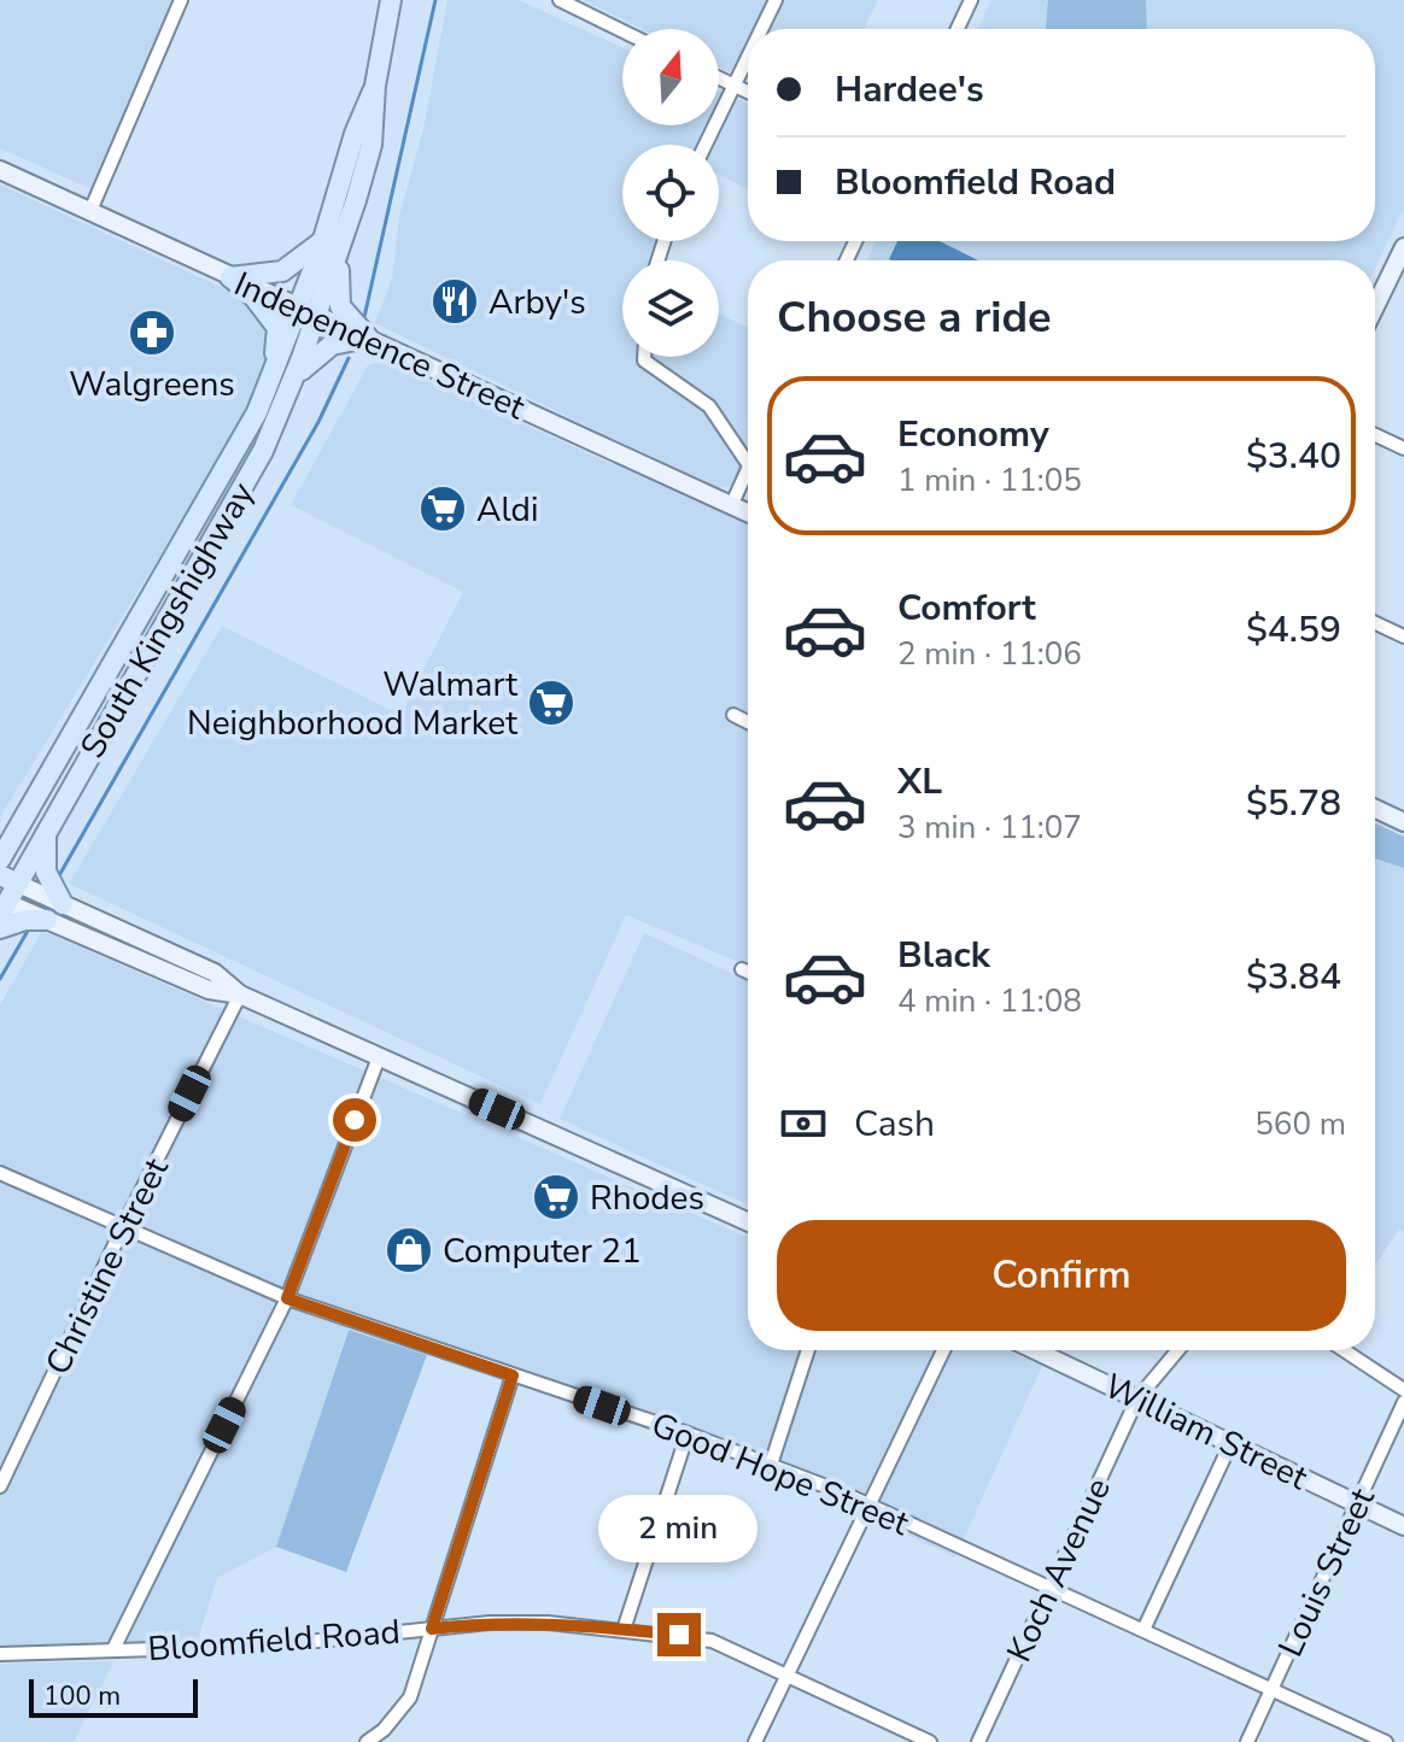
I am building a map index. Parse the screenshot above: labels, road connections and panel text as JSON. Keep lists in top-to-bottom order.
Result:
{
  "streets": {
    "main road": ["Independence Street", "South Kingshighway", "William Street"],
    "street": [
      "Christine Street",
      "Good Hope Street",
      "Koch Avenue",
      "Louis Street",
      "Bloomfield Road"
    ]
  },
  "crossings": [
    ["Independence Street", "South Kingshighway"],
    ["Christine Street", "Good Hope Street"],
    ["William Street", "Koch Avenue"],
    ["William Street", "Louis Street"],
    ["Good Hope Street", "Koch Avenue"],
    ["Good Hope Street", "Louis Street"]
  ],
  "places": {
    "restaurant": ["Arby's"],
    "pharmacy": ["Walgreens"],
    "supermarket": ["Aldi", "Walmart Neighborhood Market", "Rhodes"],
    "shop": ["Computer 21"]
  },
  "scale_bar": "100 m",
  "north": "top",
  "page": {
    "banner": ["Hardee's", "Bloomfield Road"],
    "heading": "Choose a ride",
    "list": [
      {
        "name": "Economy",
        "note": "1 min · 11:05",
        "value": "$3.40"
      },
      {
        "name": "Comfort",
        "note": "2 min · 11:06",
        "value": "$4.59"
      },
      {
        "name": "XL",
        "note": "3 min · 11:07",
        "value": "$5.78"
      },
      {
        "name": "Black",
        "note": "4 min · 11:08",
        "value": "$3.84"
      }
    ],
    "pay": ["Cash", "560 m"],
    "buttons": "Confirm",
    "bubble": "2 min",
    "scale": "100 m"
  }
}
